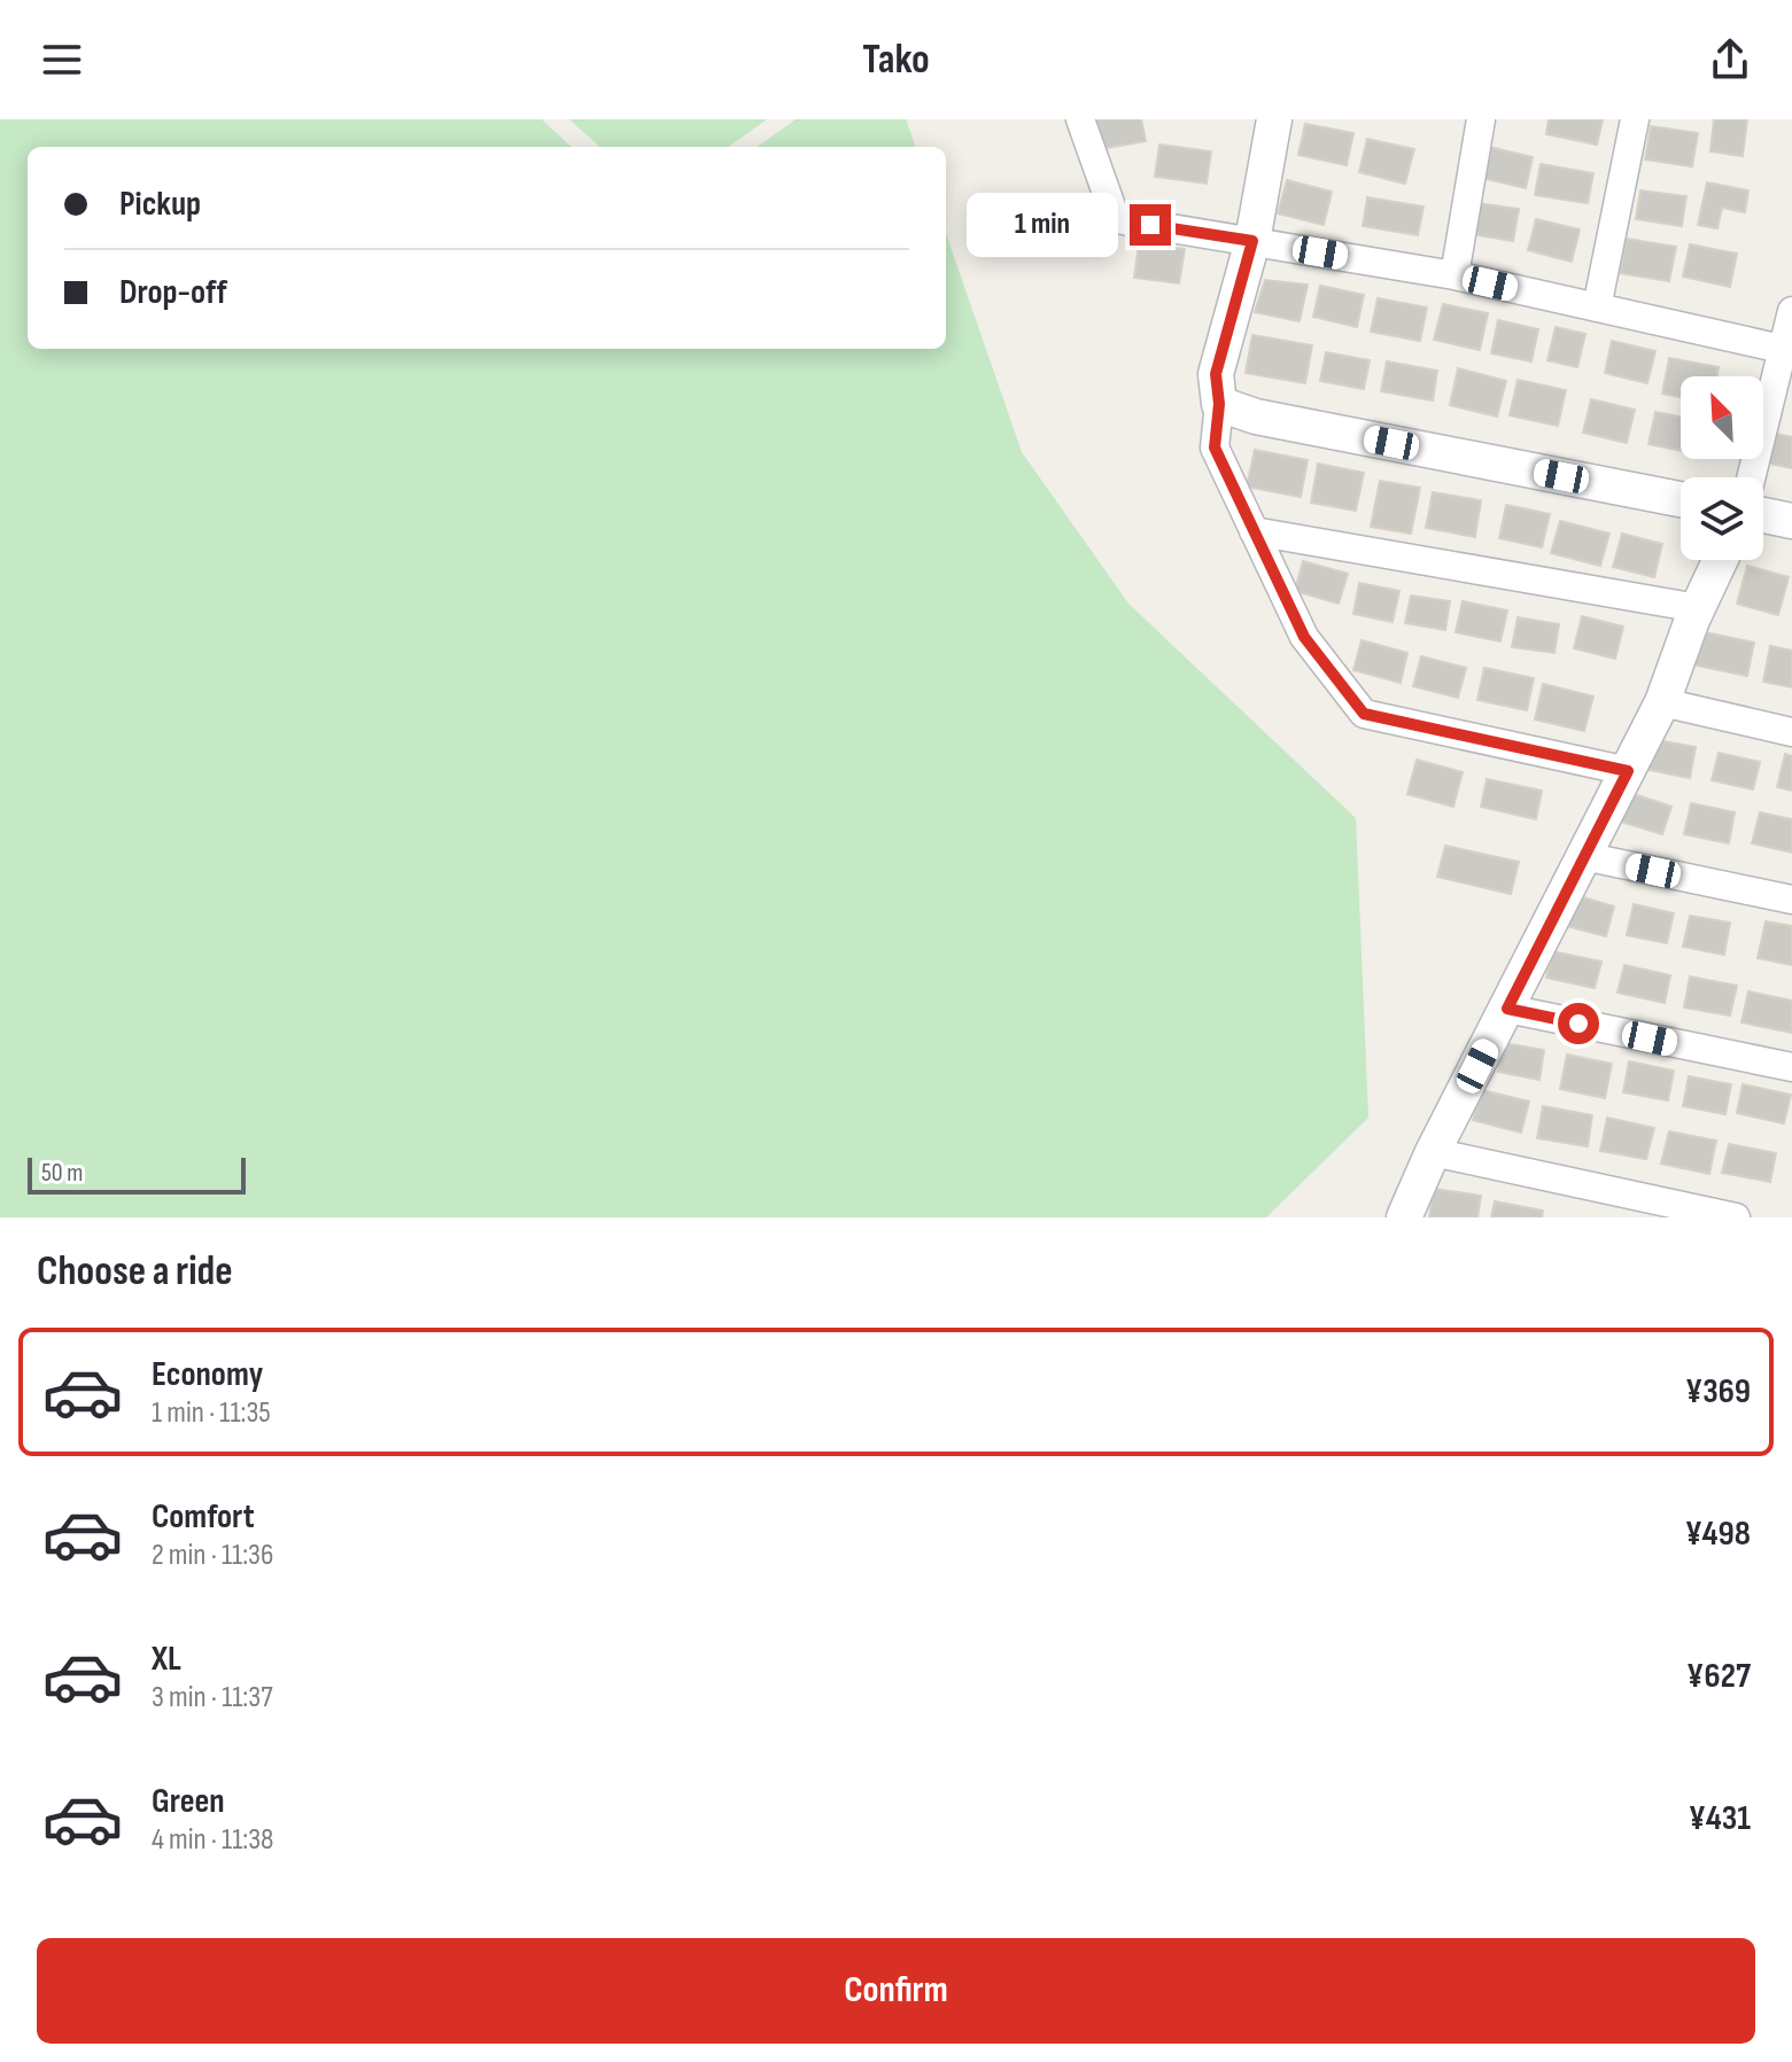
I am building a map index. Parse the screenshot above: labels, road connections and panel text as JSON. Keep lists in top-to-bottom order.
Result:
{
  "scale_bar": "50 m",
  "north": "top left",
  "page": {
    "header": "Tako",
    "banner": ["Pickup", "Drop-off"],
    "bubble": "1 min",
    "scale": "50 m",
    "heading": "Choose a ride",
    "list": [
      {
        "name": "Economy",
        "note": "1 min · 11:35",
        "value": "¥369"
      },
      {
        "name": "Comfort",
        "note": "2 min · 11:36",
        "value": "¥498"
      },
      {
        "name": "XL",
        "note": "3 min · 11:37",
        "value": "¥627"
      },
      {
        "name": "Green",
        "note": "4 min · 11:38",
        "value": "¥431"
      }
    ],
    "buttons": "Confirm"
  }
}
